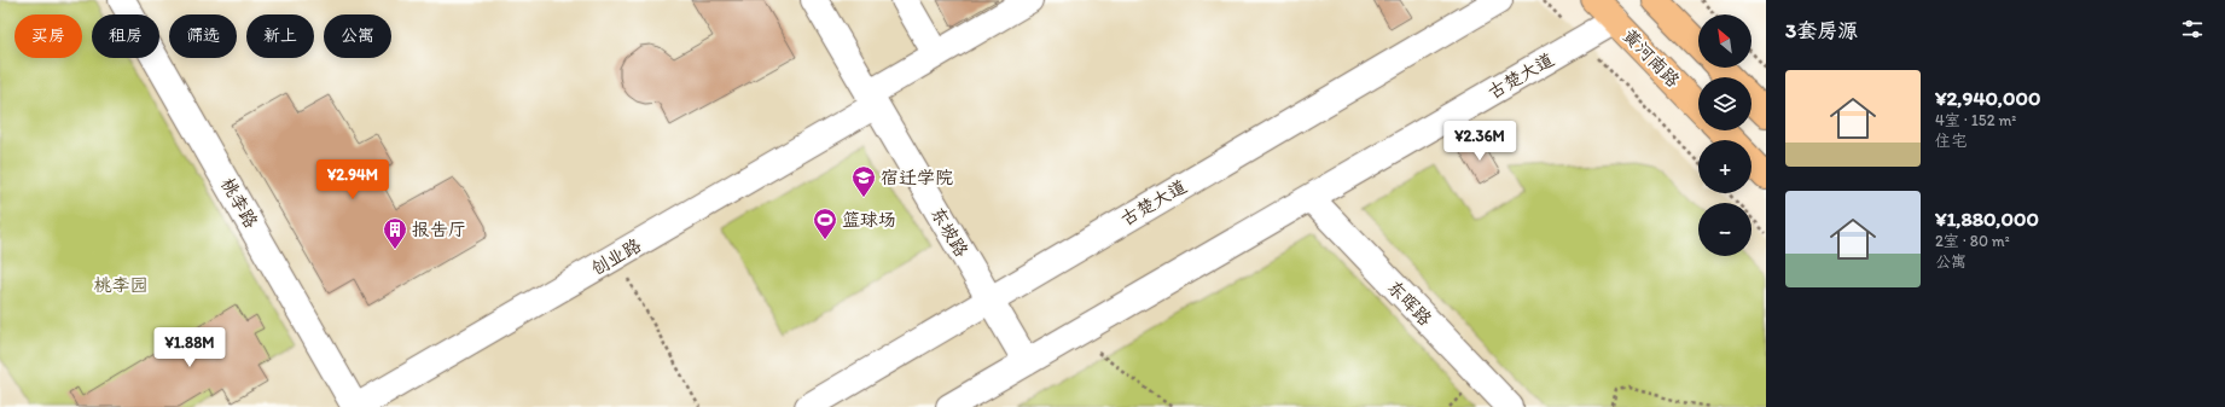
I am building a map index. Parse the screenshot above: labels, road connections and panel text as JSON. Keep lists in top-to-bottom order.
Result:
{
  "streets": {
    "main road": ["黄河南路"],
    "lane": [
      "古楚大道",
      "桃李路",
      "东坡路",
      "创业路",
      "东晖路"
    ]
  },
  "crossings": [
    ["黄河南路", "古楚大道"],
    ["古楚大道", "东坡路"],
    ["古楚大道", "东晖路"],
    ["桃李路", "创业路"],
    ["东坡路", "创业路"]
  ],
  "parks": ["桃李园"],
  "places": {
    "school or university": ["宿迁学院"],
    "sports": ["篮球场"],
    "building": ["报告厅"]
  },
  "north": "top left",
  "page": {
    "heading": "3套房源",
    "map_buttons": ["+", "−"],
    "chip": [
      "买房",
      "租房",
      "筛选",
      "新上",
      "公寓"
    ],
    "list": [
      {
        "name": "¥2,940,000",
        "note": "4室 · 152 m² · 住宅"
      },
      {
        "name": "¥1,880,000",
        "note": "2室 · 80 m² · 公寓"
      }
    ],
    "price": ["¥2.36M", "¥2.94M", "¥1.88M"]
  }
}
